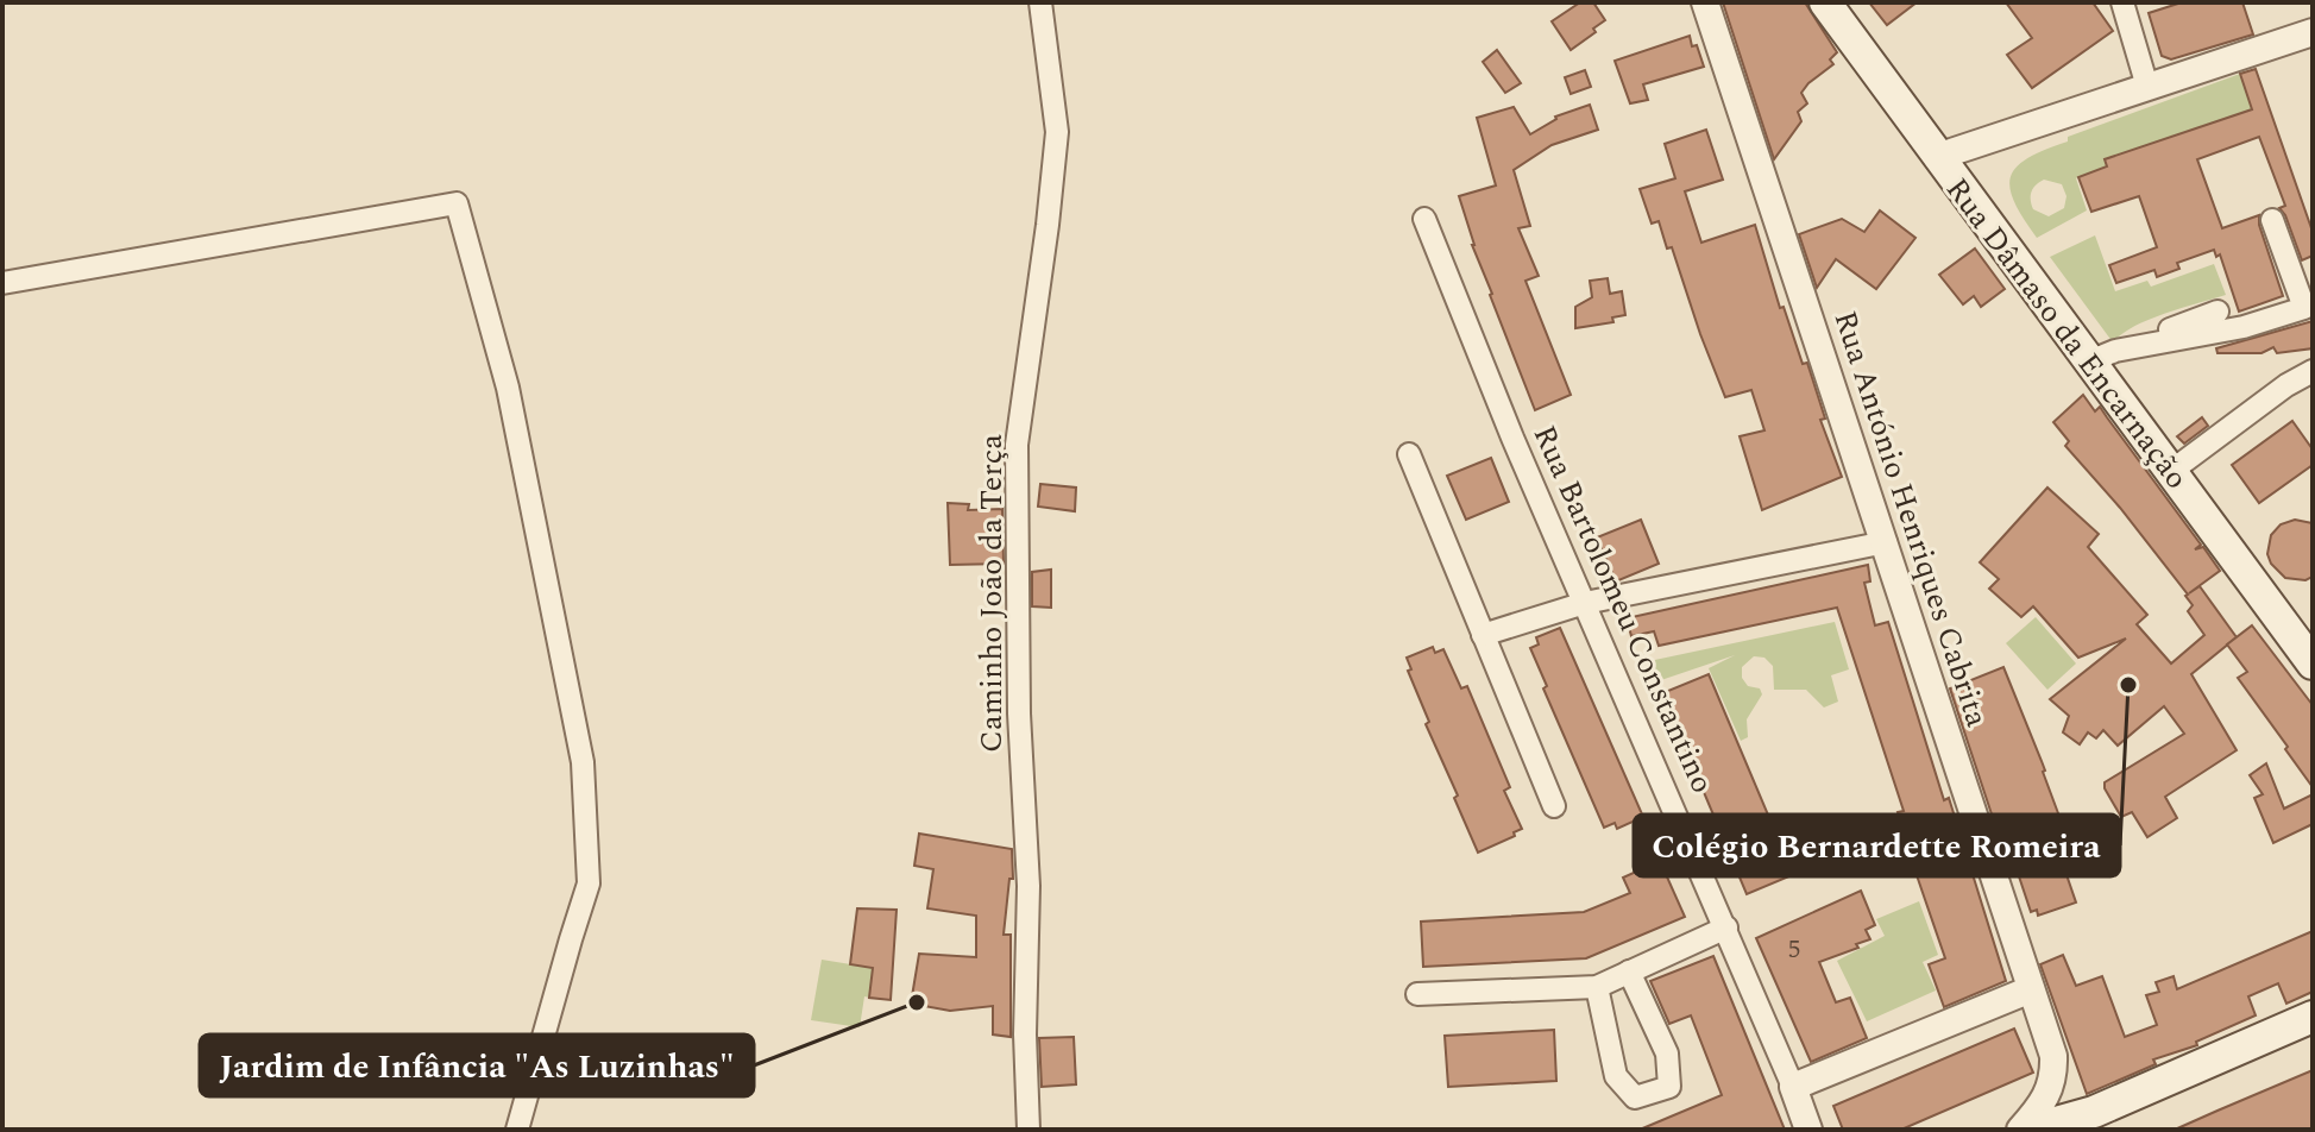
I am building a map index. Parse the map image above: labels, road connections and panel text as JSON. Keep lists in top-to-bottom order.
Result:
{
  "streets": {
    "main road": ["Rua Dâmaso da Encarnação"],
    "street": ["Rua António Henriques Cabrita", "Caminho João da Terça", "Rua Bartolomeu Constantino"]
  },
  "places": ["Colégio Bernardette Romeira", "Jardim de Infância \"As Luzinhas\""],
  "house_numbers": ["5"]
}
